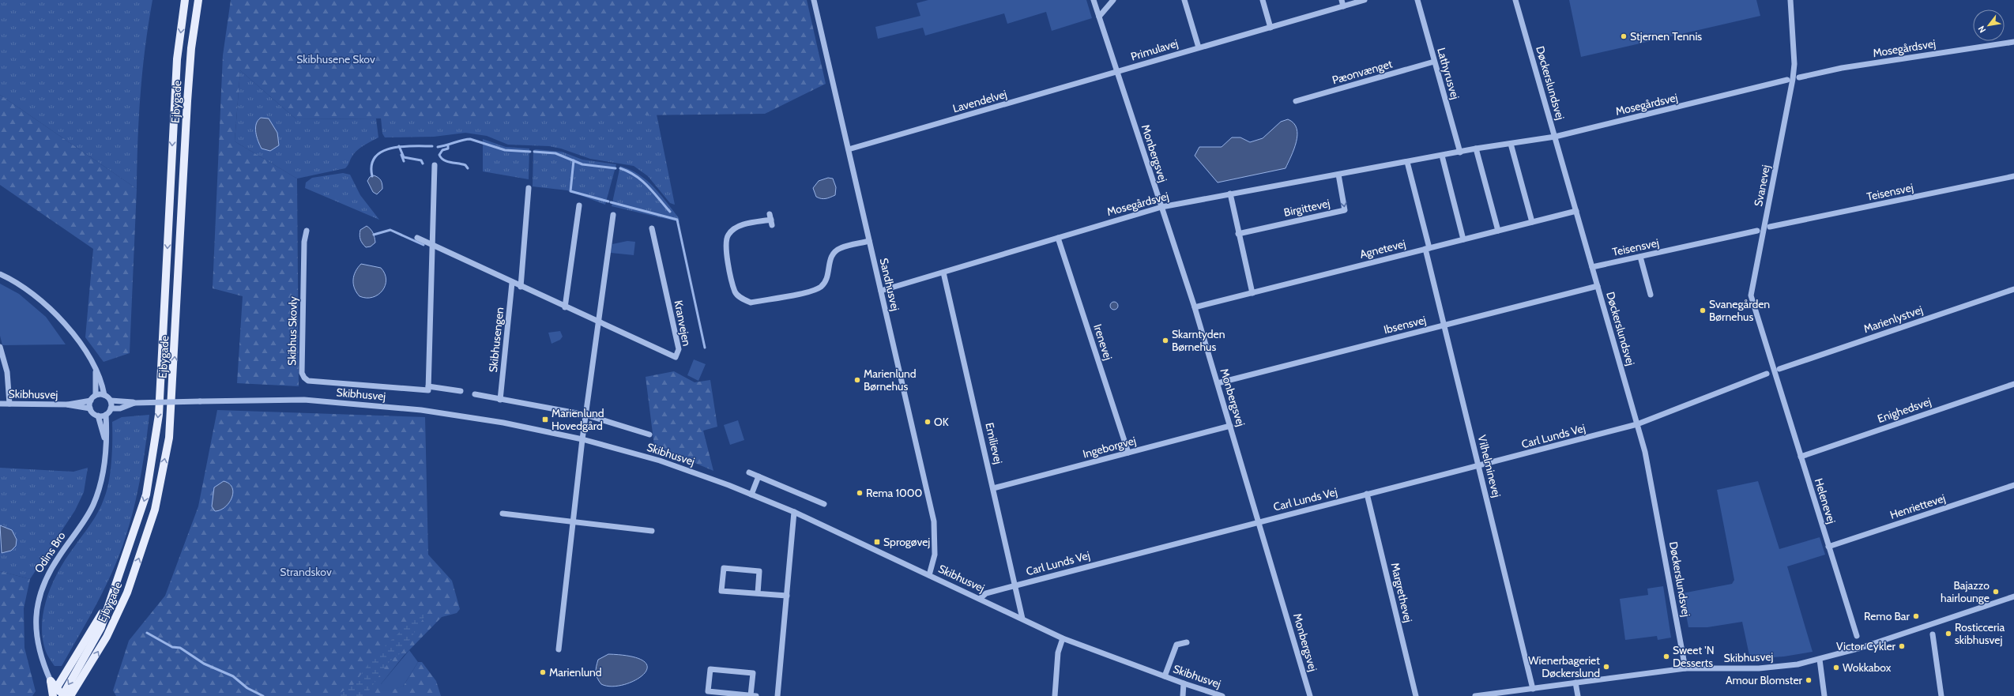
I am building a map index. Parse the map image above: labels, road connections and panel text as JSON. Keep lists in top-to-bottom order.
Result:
{
  "streets": {
    "main road": ["Ejbygade", "Odins Bro"],
    "street": [
      "Mosegårdsvej",
      "Primulavej",
      "Pæonvænget",
      "Lathyrusvej",
      "Døckerslundsvej",
      "Lavendelvej",
      "Monbergsvej",
      "Svanevej",
      "Teisensvej",
      "Birgittevej",
      "Agnetevej",
      "Sandhusvej",
      "Marienlystvej",
      "Kranvejen",
      "Ibsensvej",
      "Skibhus Skovly",
      "Skibhusengen",
      "Irenevej",
      "Skibhusvej",
      "Enighedsvej",
      "Carl Lunds Vej",
      "Emilievej",
      "Ingeborgvej",
      "Vilhelminevej",
      "Helenevej",
      "Henriettevej",
      "Margrethevej"
    ]
  },
  "crossings": [
    ["Mosegårdsvej", "Lathyrusvej"],
    ["Mosegårdsvej", "Døckerslundsvej"],
    ["Mosegårdsvej", "Monbergsvej"],
    ["Mosegårdsvej", "Birgittevej"],
    ["Mosegårdsvej", "Sandhusvej"],
    ["Mosegårdsvej", "Irenevej"],
    ["Mosegårdsvej", "Emilievej"],
    ["Primulavej", "Lavendelvej"],
    ["Primulavej", "Monbergsvej"],
    ["Pæonvænget", "Lathyrusvej"],
    ["Døckerslundsvej", "Teisensvej"],
    ["Døckerslundsvej", "Agnetevej"],
    ["Døckerslundsvej", "Ibsensvej"],
    ["Døckerslundsvej", "Skibhusvej"],
    ["Døckerslundsvej", "Carl Lunds Vej"],
    ["Lavendelvej", "Monbergsvej"],
    ["Lavendelvej", "Sandhusvej"],
    ["Ejbygade", "Odins Bro"],
    ["Monbergsvej", "Agnetevej"],
    ["Monbergsvej", "Ibsensvej"],
    ["Monbergsvej", "Carl Lunds Vej"],
    ["Monbergsvej", "Ingeborgvej"],
    ["Svanevej", "Helenevej"],
    ["Agnetevej", "Vilhelminevej"],
    ["Sandhusvej", "Skibhusvej"],
    ["Kranvejen", "Skibhusengen"],
    ["Ibsensvej", "Vilhelminevej"],
    ["Irenevej", "Ingeborgvej"],
    ["Skibhusvej", "Carl Lunds Vej"],
    ["Skibhusvej", "Emilievej"],
    ["Skibhusvej", "Vilhelminevej"],
    ["Skibhusvej", "Odins Bro"],
    ["Enighedsvej", "Helenevej"],
    ["Carl Lunds Vej", "Emilievej"],
    ["Carl Lunds Vej", "Vilhelminevej"],
    ["Carl Lunds Vej", "Margrethevej"],
    ["Emilievej", "Ingeborgvej"],
    ["Helenevej", "Henriettevej"]
  ],
  "one_way": ["Birgittevej"],
  "parks": ["Skibhusene Skov", "Strandskov"],
  "places": {
    "other": [
      "Stjernen Tennis",
      "Svanegården Børnehus",
      "Skarntyden Børnehus",
      "Marienlund Børnehus",
      "OK",
      "Rema 1000",
      "Bajazzo hairlounge",
      "Remo Bar",
      "Rosticceria skibhusvej",
      "Victor Cykler",
      "Sweet 'N Desserts",
      "Wienerbageriet Døckerslund",
      "Wokkabox",
      "Marienlund",
      "Amour Blomster"
    ],
    "transit": ["Marienlund Hovedgård", "Sprogøvej"]
  },
  "north": "bottom left"
}
